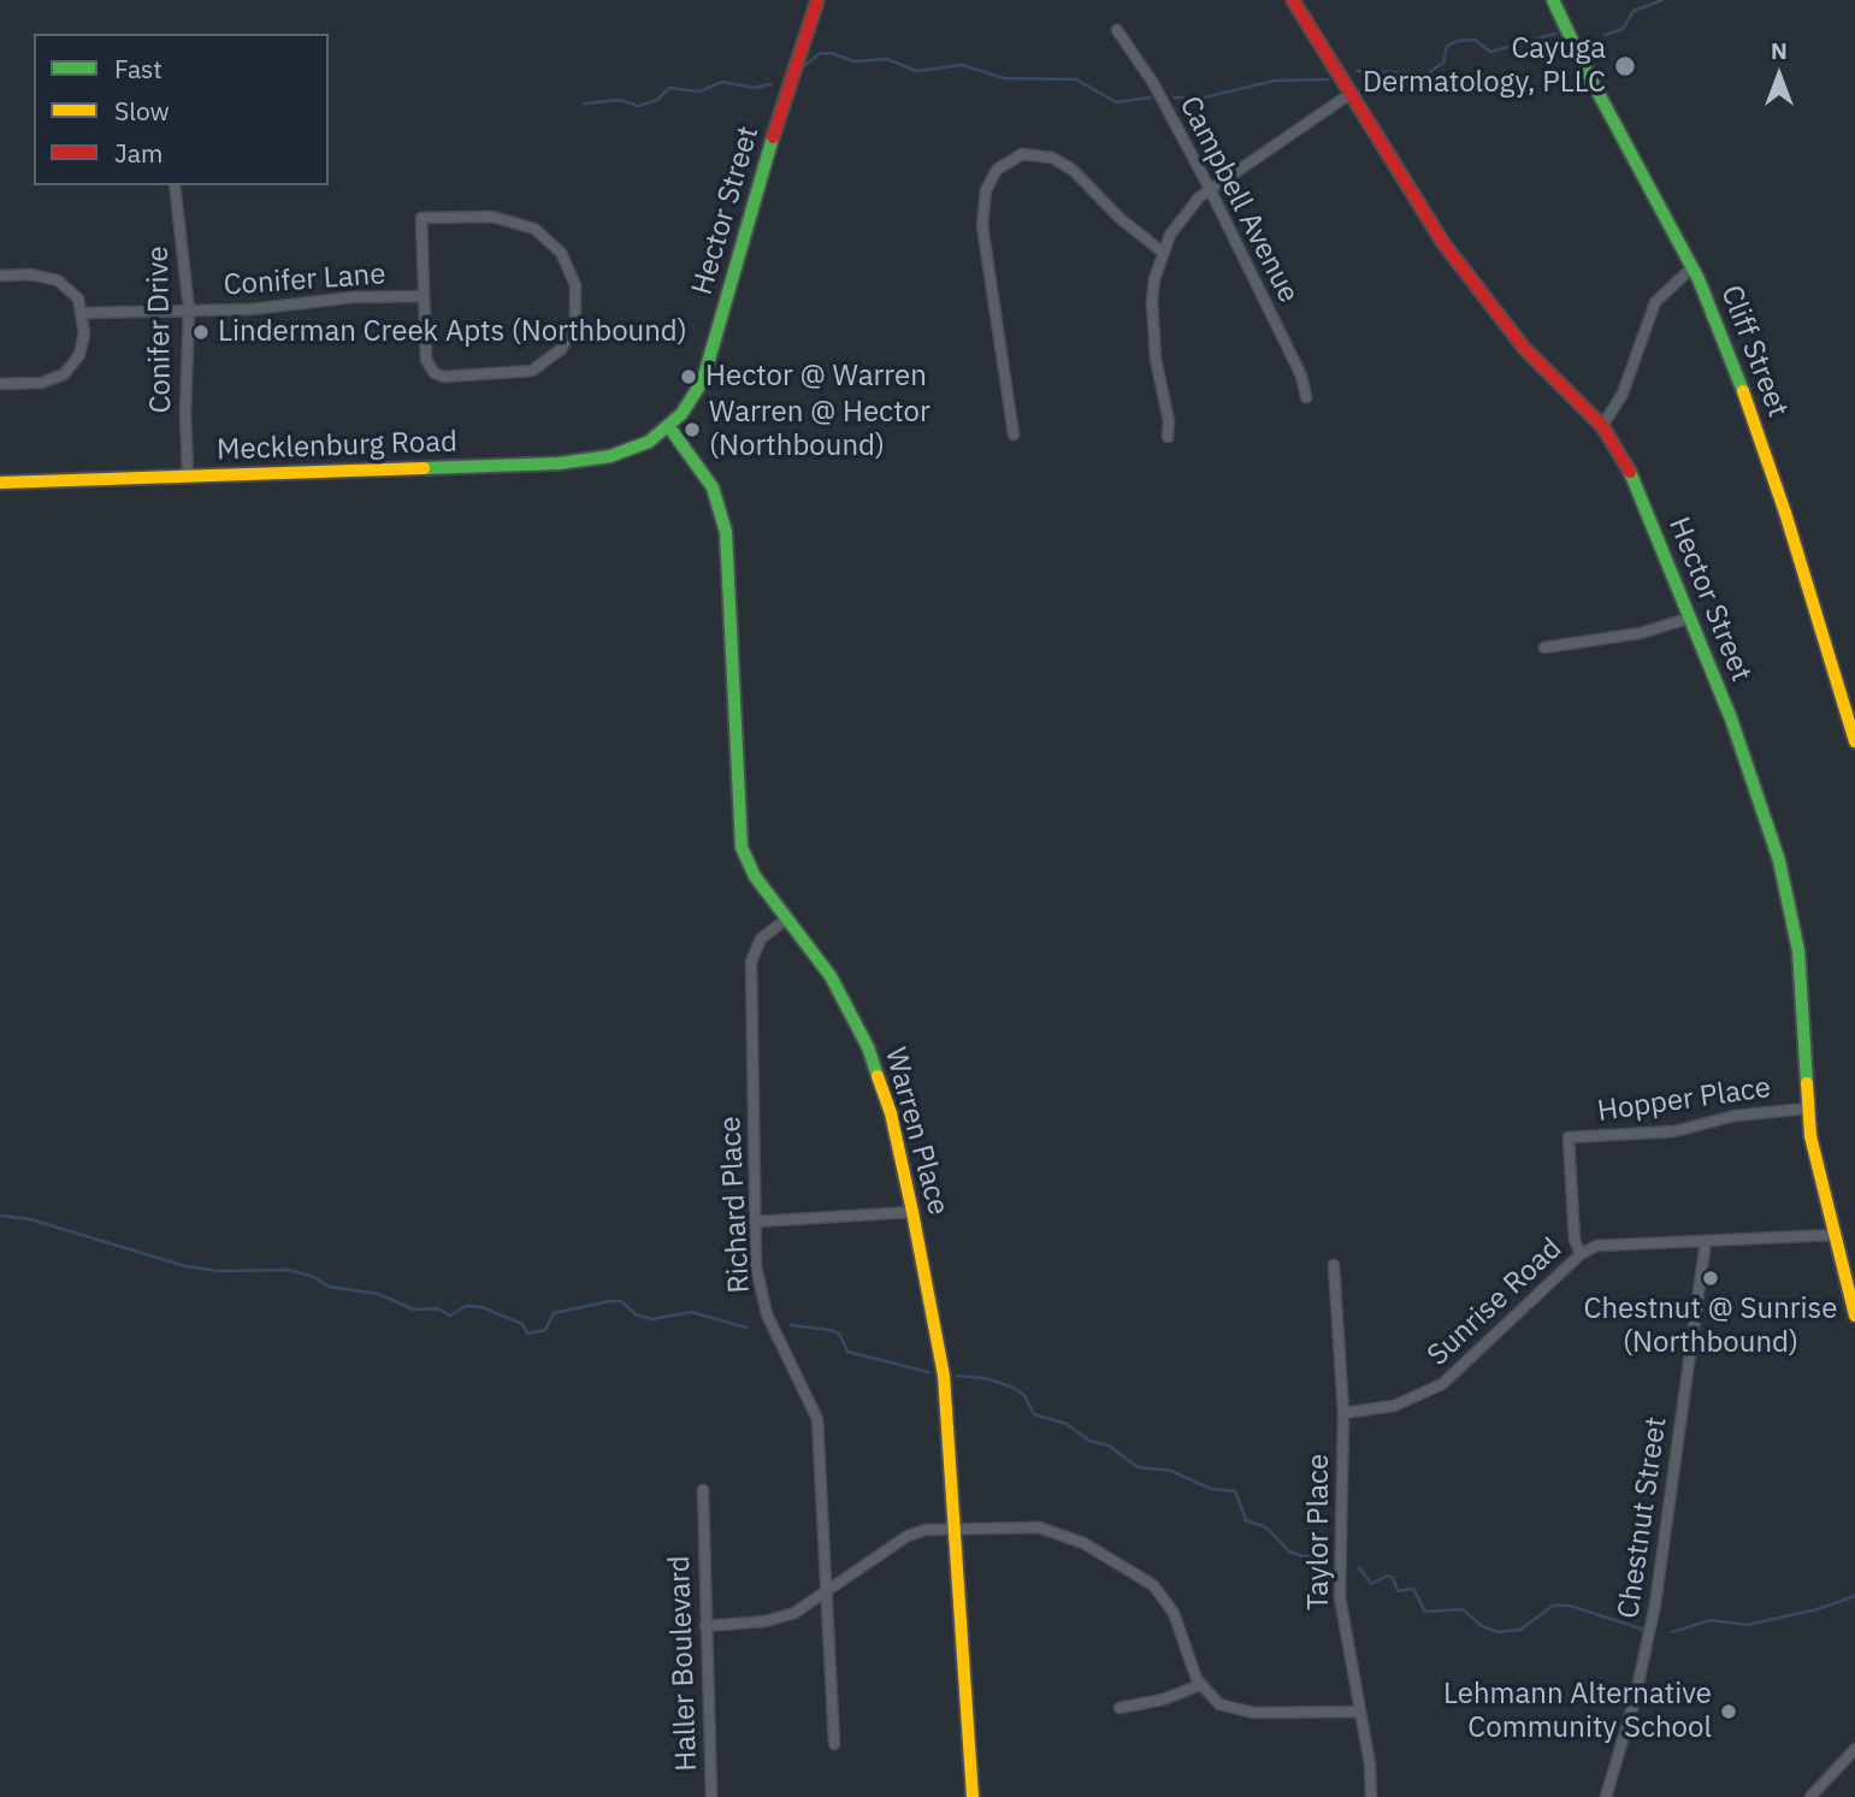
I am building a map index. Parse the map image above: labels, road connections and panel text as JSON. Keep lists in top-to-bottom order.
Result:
{
  "streets": {
    "main road": [
      "Hector Street",
      "Cliff Street",
      "Mecklenburg Road",
      "Warren Place"
    ],
    "street": [
      "Campbell Avenue",
      "Conifer Lane",
      "Conifer Drive",
      "Hopper Place",
      "Richard Place",
      "Sunrise Road",
      "Chestnut Street",
      "Taylor Place",
      "Haller Boulevard"
    ]
  },
  "crossings": [
    ["Hector Street", "Mecklenburg Road"],
    ["Hector Street", "Hopper Place"],
    ["Hector Street", "Warren Place"],
    ["Hector Street", "Sunrise Road"],
    ["Conifer Lane", "Conifer Drive"],
    ["Conifer Drive", "Mecklenburg Road"],
    ["Mecklenburg Road", "Warren Place"],
    ["Hopper Place", "Sunrise Road"],
    ["Warren Place", "Richard Place"],
    ["Sunrise Road", "Chestnut Street"],
    ["Sunrise Road", "Taylor Place"]
  ],
  "places": [
    "Cayuga Dermatology, PLLC",
    "Linderman Creek Apts (Northbound)",
    "Hector @ Warren",
    "Warren @ Hector (Northbound)",
    "Chestnut @ Sunrise (Northbound)",
    "Lehmann Alternative Community School"
  ],
  "legend": ["Fast", "Slow", "Jam"],
  "north": "top"
}
